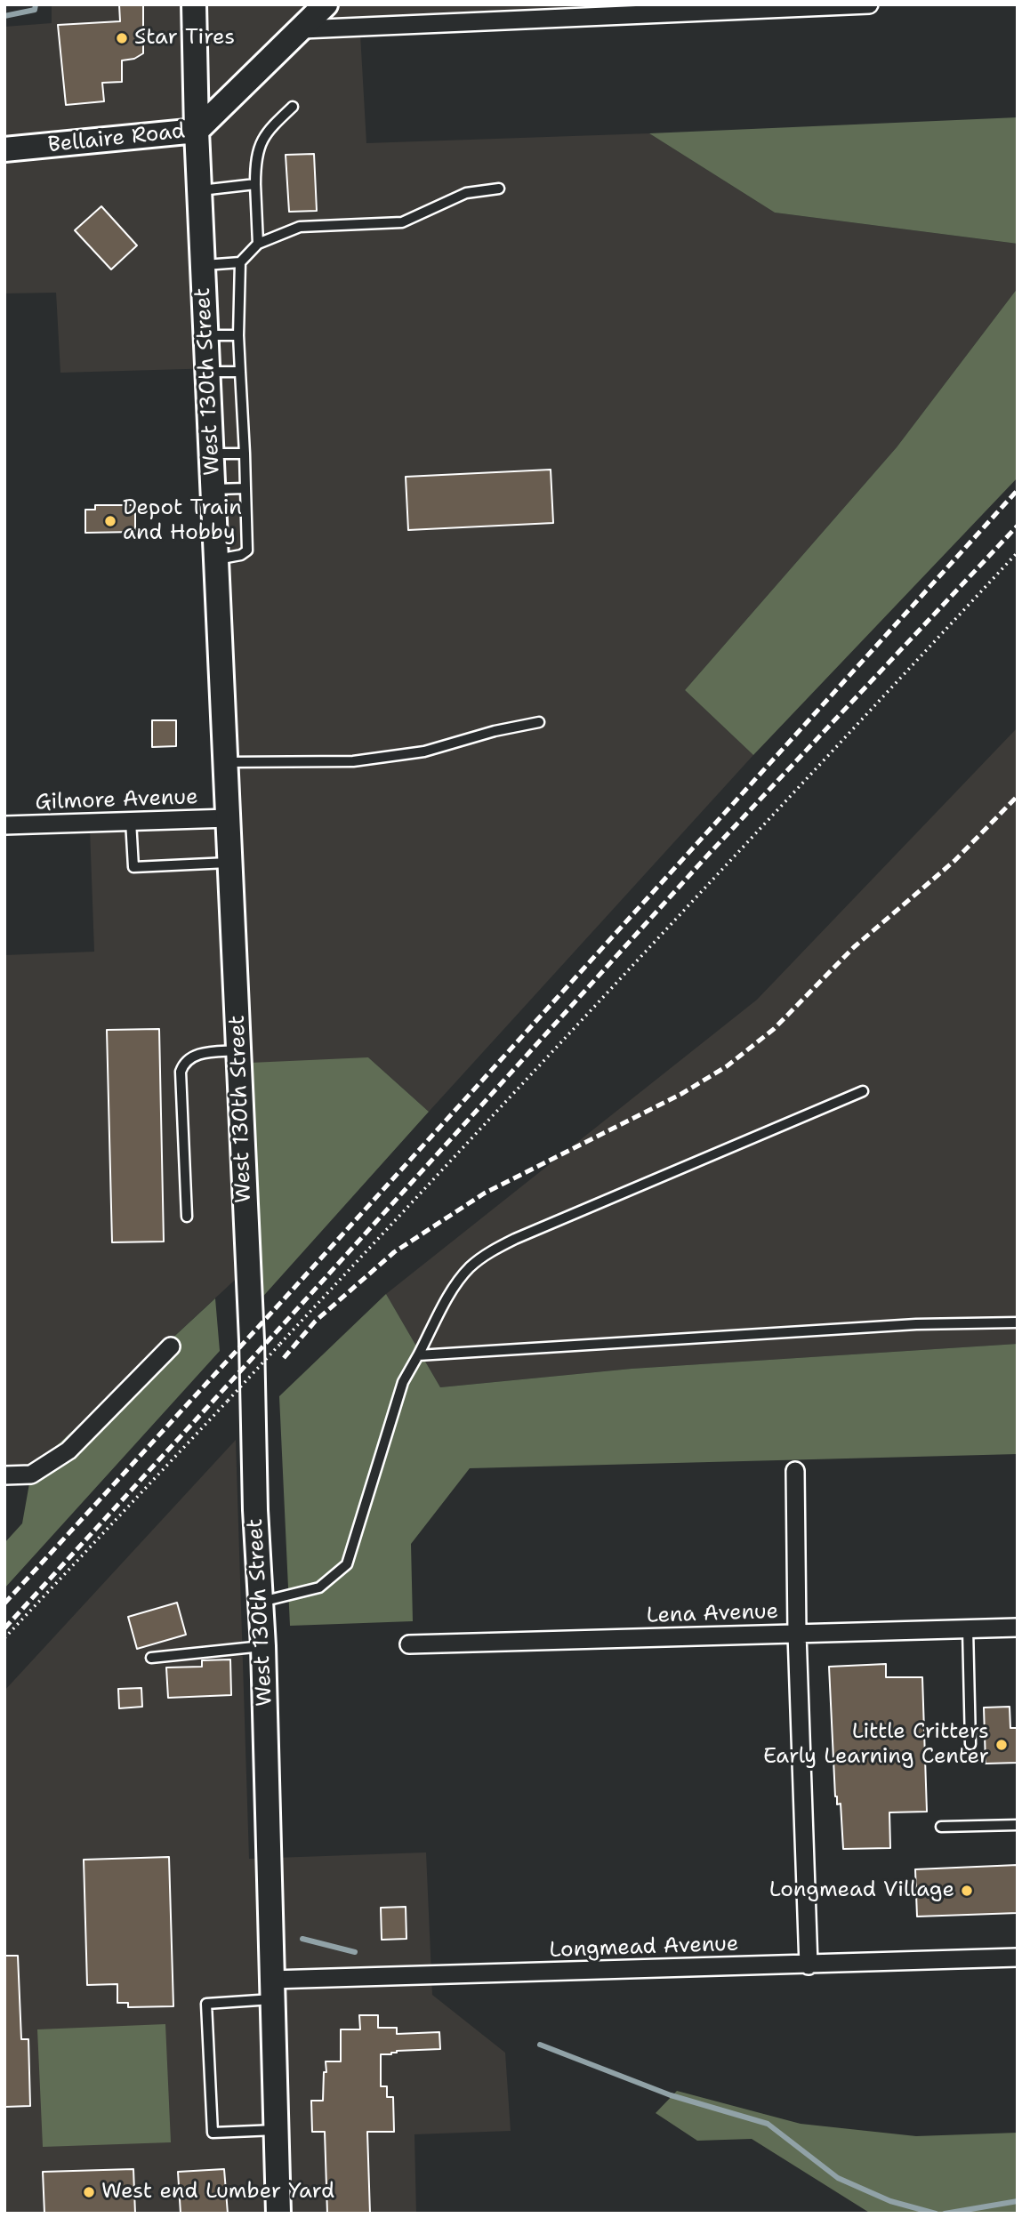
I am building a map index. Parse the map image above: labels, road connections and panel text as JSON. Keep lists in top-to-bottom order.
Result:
{
  "streets": {
    "main road": ["Bellaire Road", "West 130th Street"],
    "street": ["Gilmore Avenue", "Lena Avenue", "Longmead Avenue"]
  },
  "crossings": [
    ["Bellaire Road", "West 130th Street"],
    ["West 130th Street", "Gilmore Avenue"],
    ["West 130th Street", "Longmead Avenue"]
  ],
  "places": [
    "Star Tires",
    "Depot Train and Hobby",
    "Little Critters Early Learning Center",
    "Longmead Village",
    "West end Lumber Yard"
  ]
}
